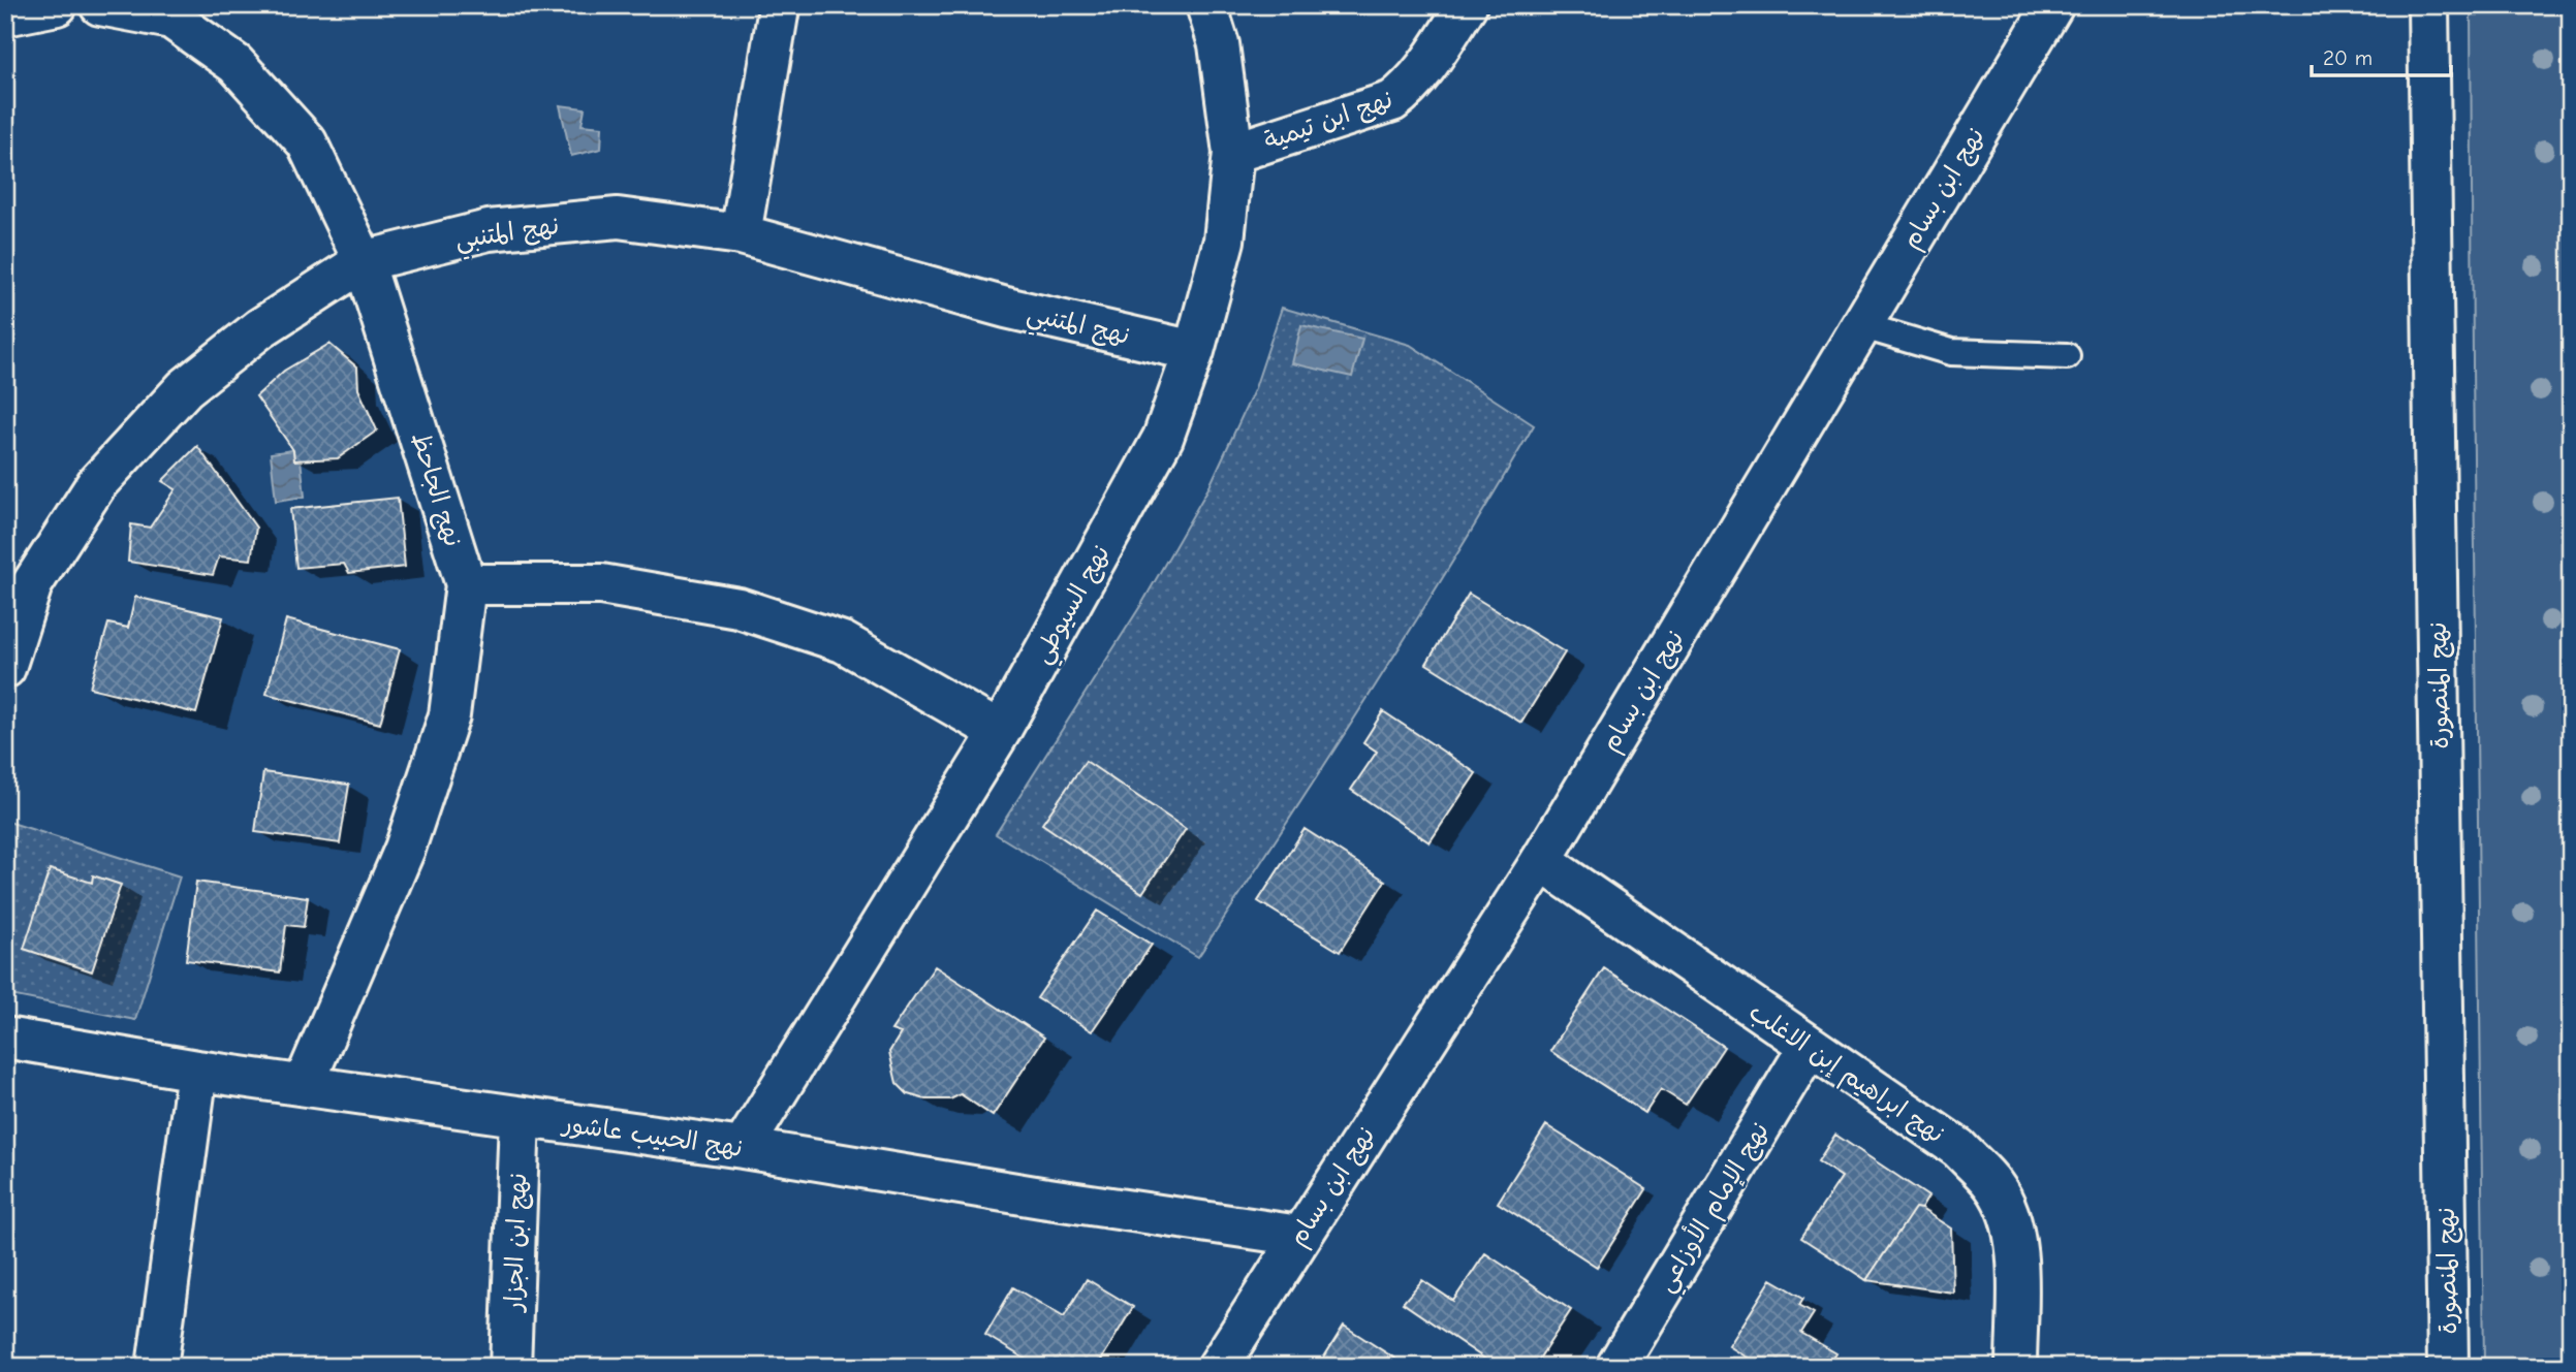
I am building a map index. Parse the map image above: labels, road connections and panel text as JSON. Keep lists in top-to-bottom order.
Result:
{
  "streets": {
    "street": [
      "نهج ابن تيمية",
      "نهج ابن بسام",
      "نهج المتنبي",
      "نهج الجاحظ",
      "نهج السيوطي",
      "نهج المنصورة",
      "نهج ابراهيم إبن الاغلب",
      "نهج الحبيب عاشور",
      "نهج الإمام الأوزاعي",
      "نهج ابن الجزار"
    ]
  },
  "crossings": [
    ["نهج ابن تيمية", "نهج السيوطي"],
    ["نهج ابن بسام", "نهج ابراهيم إبن الاغلب"],
    ["نهج ابن بسام", "نهج الحبيب عاشور"],
    ["نهج المتنبي", "نهج الجاحظ"],
    ["نهج المتنبي", "نهج السيوطي"],
    ["نهج الجاحظ", "نهج الحبيب عاشور"],
    ["نهج السيوطي", "نهج الحبيب عاشور"],
    ["نهج ابراهيم إبن الاغلب", "نهج الإمام الأوزاعي"],
    ["نهج الحبيب عاشور", "نهج ابن الجزار"]
  ],
  "scale_bar": "20 m"
}
